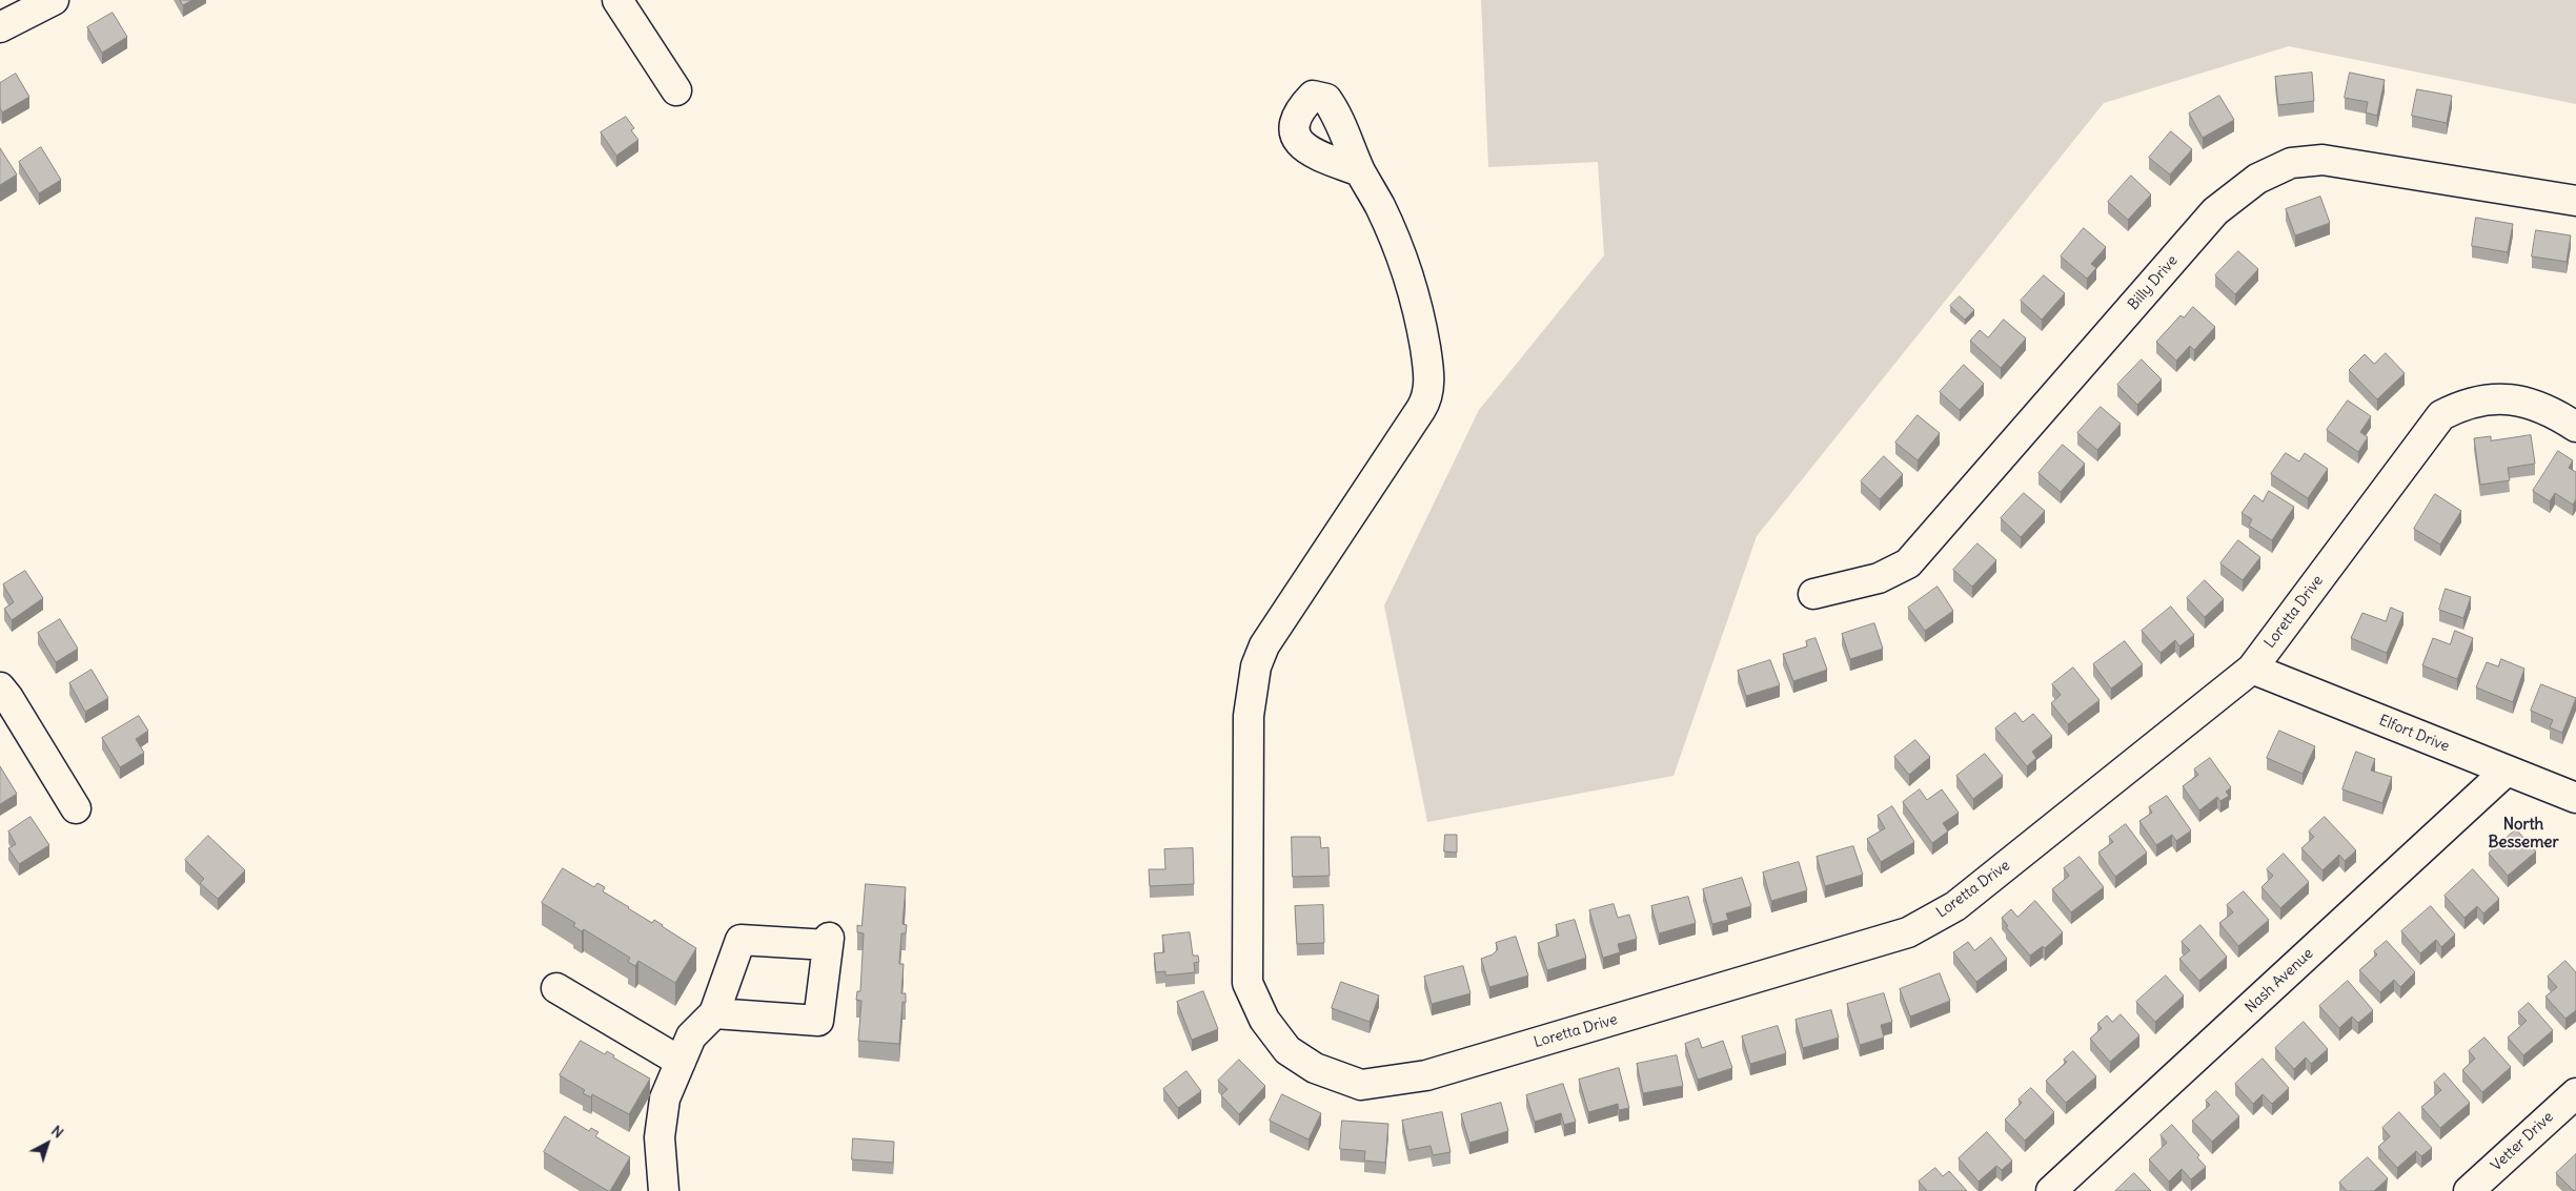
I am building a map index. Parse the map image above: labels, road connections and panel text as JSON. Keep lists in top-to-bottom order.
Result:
{
  "streets": {
    "street": [
      "Billy Drive",
      "Loretta Drive",
      "Elfort Drive",
      "Nash Avenue",
      "Vetter Drive"
    ]
  },
  "crossings": [
    ["Loretta Drive", "Elfort Drive"],
    ["Elfort Drive", "Nash Avenue"]
  ],
  "districts": ["North Bessemer"],
  "north": "top right"
}
